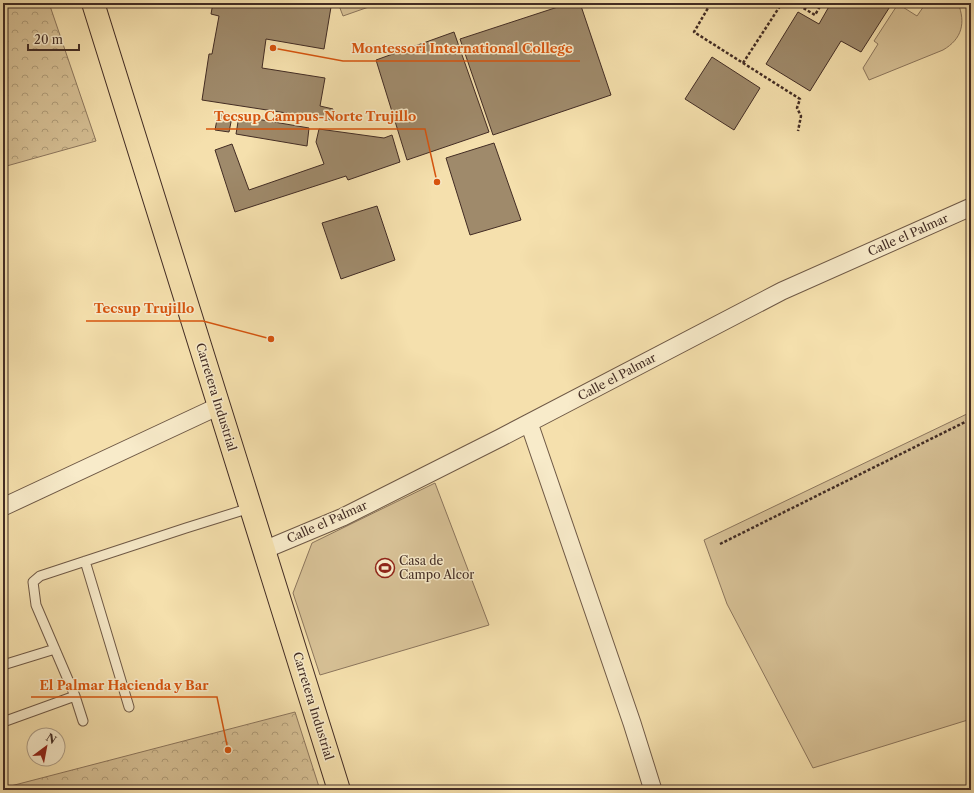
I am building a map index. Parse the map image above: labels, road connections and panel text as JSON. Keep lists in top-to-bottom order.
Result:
{
  "streets": {
    "highway": ["Carretera Industrial"],
    "street": ["Calle el Palmar"]
  },
  "crossings": [
    ["Calle el Palmar", "Carretera Industrial"]
  ],
  "places": {
    "other": [
      "Montessori International College",
      "Tecsup Campus-Norte Trujillo",
      "Tecsup Trujillo",
      "El Palmar Hacienda y Bar"
    ],
    "sports": ["Casa de Campo Alcor"]
  },
  "scale_bar": "20 m",
  "north": "top right"
}
